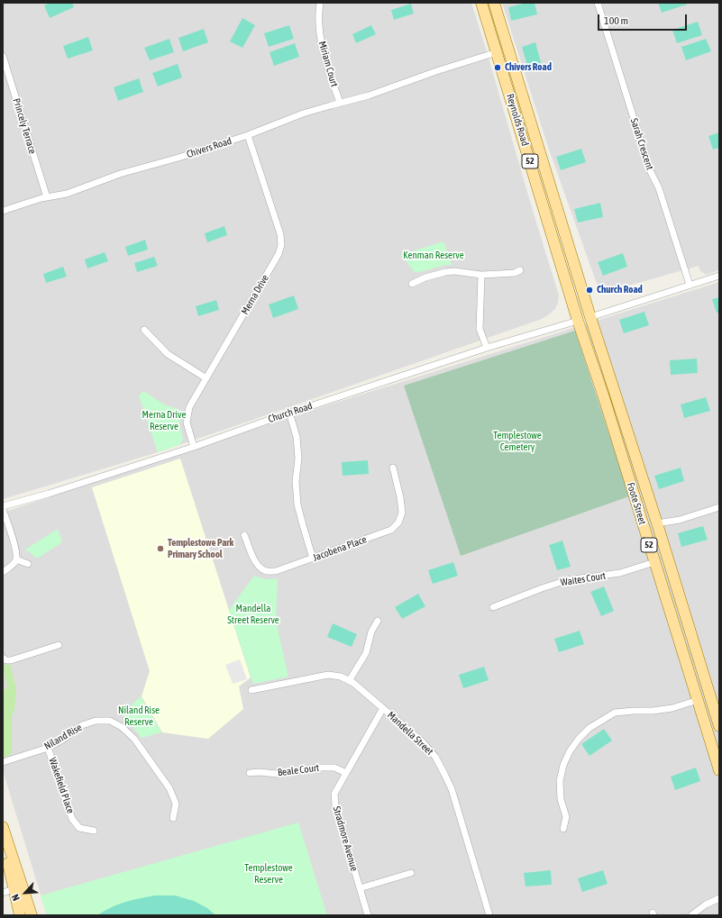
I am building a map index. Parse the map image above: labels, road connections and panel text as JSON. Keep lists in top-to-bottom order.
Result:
{
  "streets": {
    "main road": ["Reynolds Road", "52", "Foote Street"],
    "street": [
      "Miriam Court",
      "Princely Terrace",
      "Sarah Crescent",
      "Chivers Road",
      "Merna Drive",
      "Church Road",
      "Jacobena Place",
      "Waites Court",
      "Mandella Street",
      "Niland Rise",
      "Beale Court",
      "Wakefield Place",
      "Stradmore Avenue"
    ]
  },
  "crossings": [
    ["Miriam Court", "Chivers Road"],
    ["Reynolds Road", "Chivers Road"],
    ["Reynolds Road", "Church Road"],
    ["Reynolds Road", "Foote Street"],
    ["Princely Terrace", "Chivers Road"],
    ["Chivers Road", "Merna Drive"],
    ["Merna Drive", "Church Road"],
    ["Church Road", "Foote Street"],
    ["Foote Street", "Waites Court"],
    ["Mandella Street", "Stradmore Avenue"],
    ["Niland Rise", "Wakefield Place"],
    ["Beale Court", "Stradmore Avenue"]
  ],
  "parks": [
    "Kenman Reserve",
    "Merna Drive Reserve",
    "Templestowe Cemetery",
    "Mandella Street Reserve",
    "Niland Rise Reserve",
    "Templestowe Reserve"
  ],
  "places": ["Chivers Road", "Church Road", "Templestowe Park Primary School"],
  "scale_bar": "100 m",
  "north": "bottom left"
}
